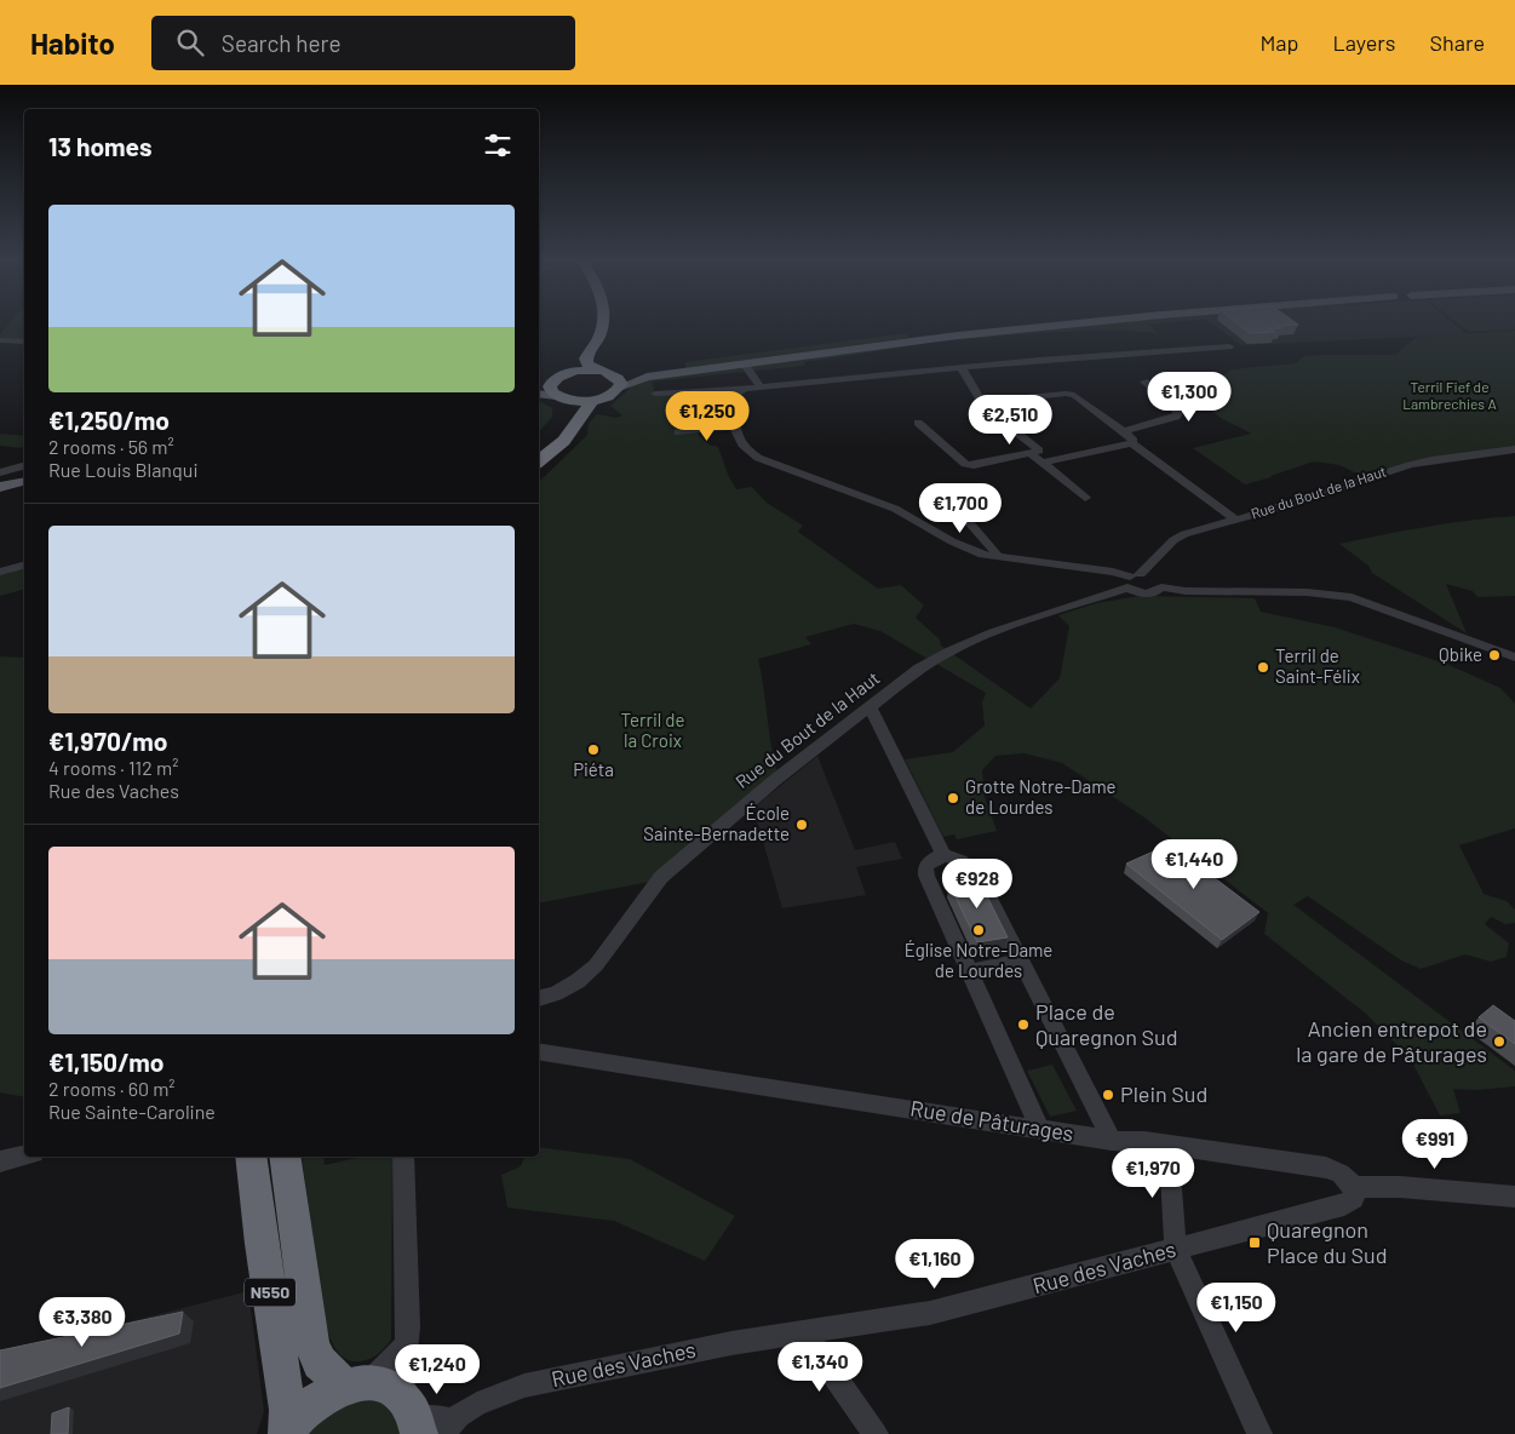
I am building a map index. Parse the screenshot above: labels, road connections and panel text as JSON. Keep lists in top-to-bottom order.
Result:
{
  "streets": {
    "highway": ["N550"],
    "street": ["Rue du Bout de la Haut", "Rue de Pâturages", "Rue des Vaches"]
  },
  "crossings": [
    ["Rue de Pâturages", "Rue des Vaches"]
  ],
  "parks": ["Terril Fief de Lambrechies A", "Terril de la Croix"],
  "places": {
    "other": [
      "Qbike",
      "Terril de Saint-Félix",
      "Piéta",
      "Grotte Notre-Dame de Lourdes",
      "École Sainte-Bernadette",
      "Église Notre-Dame de Lourdes",
      "Place de Quaregnon Sud",
      "Ancien entrepot de la gare de Pâturages",
      "Plein Sud"
    ],
    "transit": ["Quaregnon Place du Sud"]
  },
  "page": {
    "header": "Habito",
    "search": "Search here",
    "nav": ["Map", "Layers", "Share"],
    "heading": "13 homes",
    "list": [
      {
        "name": "€1,250/mo",
        "note": "2 rooms · 56 m² · Rue Louis Blanqui"
      },
      {
        "name": "€1,970/mo",
        "note": "4 rooms · 112 m² · Rue des Vaches"
      },
      {
        "name": "€1,150/mo",
        "note": "2 rooms · 60 m² · Rue Sainte-Caroline"
      }
    ],
    "price": [
      "€1,300",
      "€1,250",
      "€2,510",
      "€1,700",
      "€1,440",
      "€928",
      "€991",
      "€1,970",
      "€1,160",
      "€1,150",
      "€3,380",
      "€1,340",
      "€1,240"
    ]
  }
}
